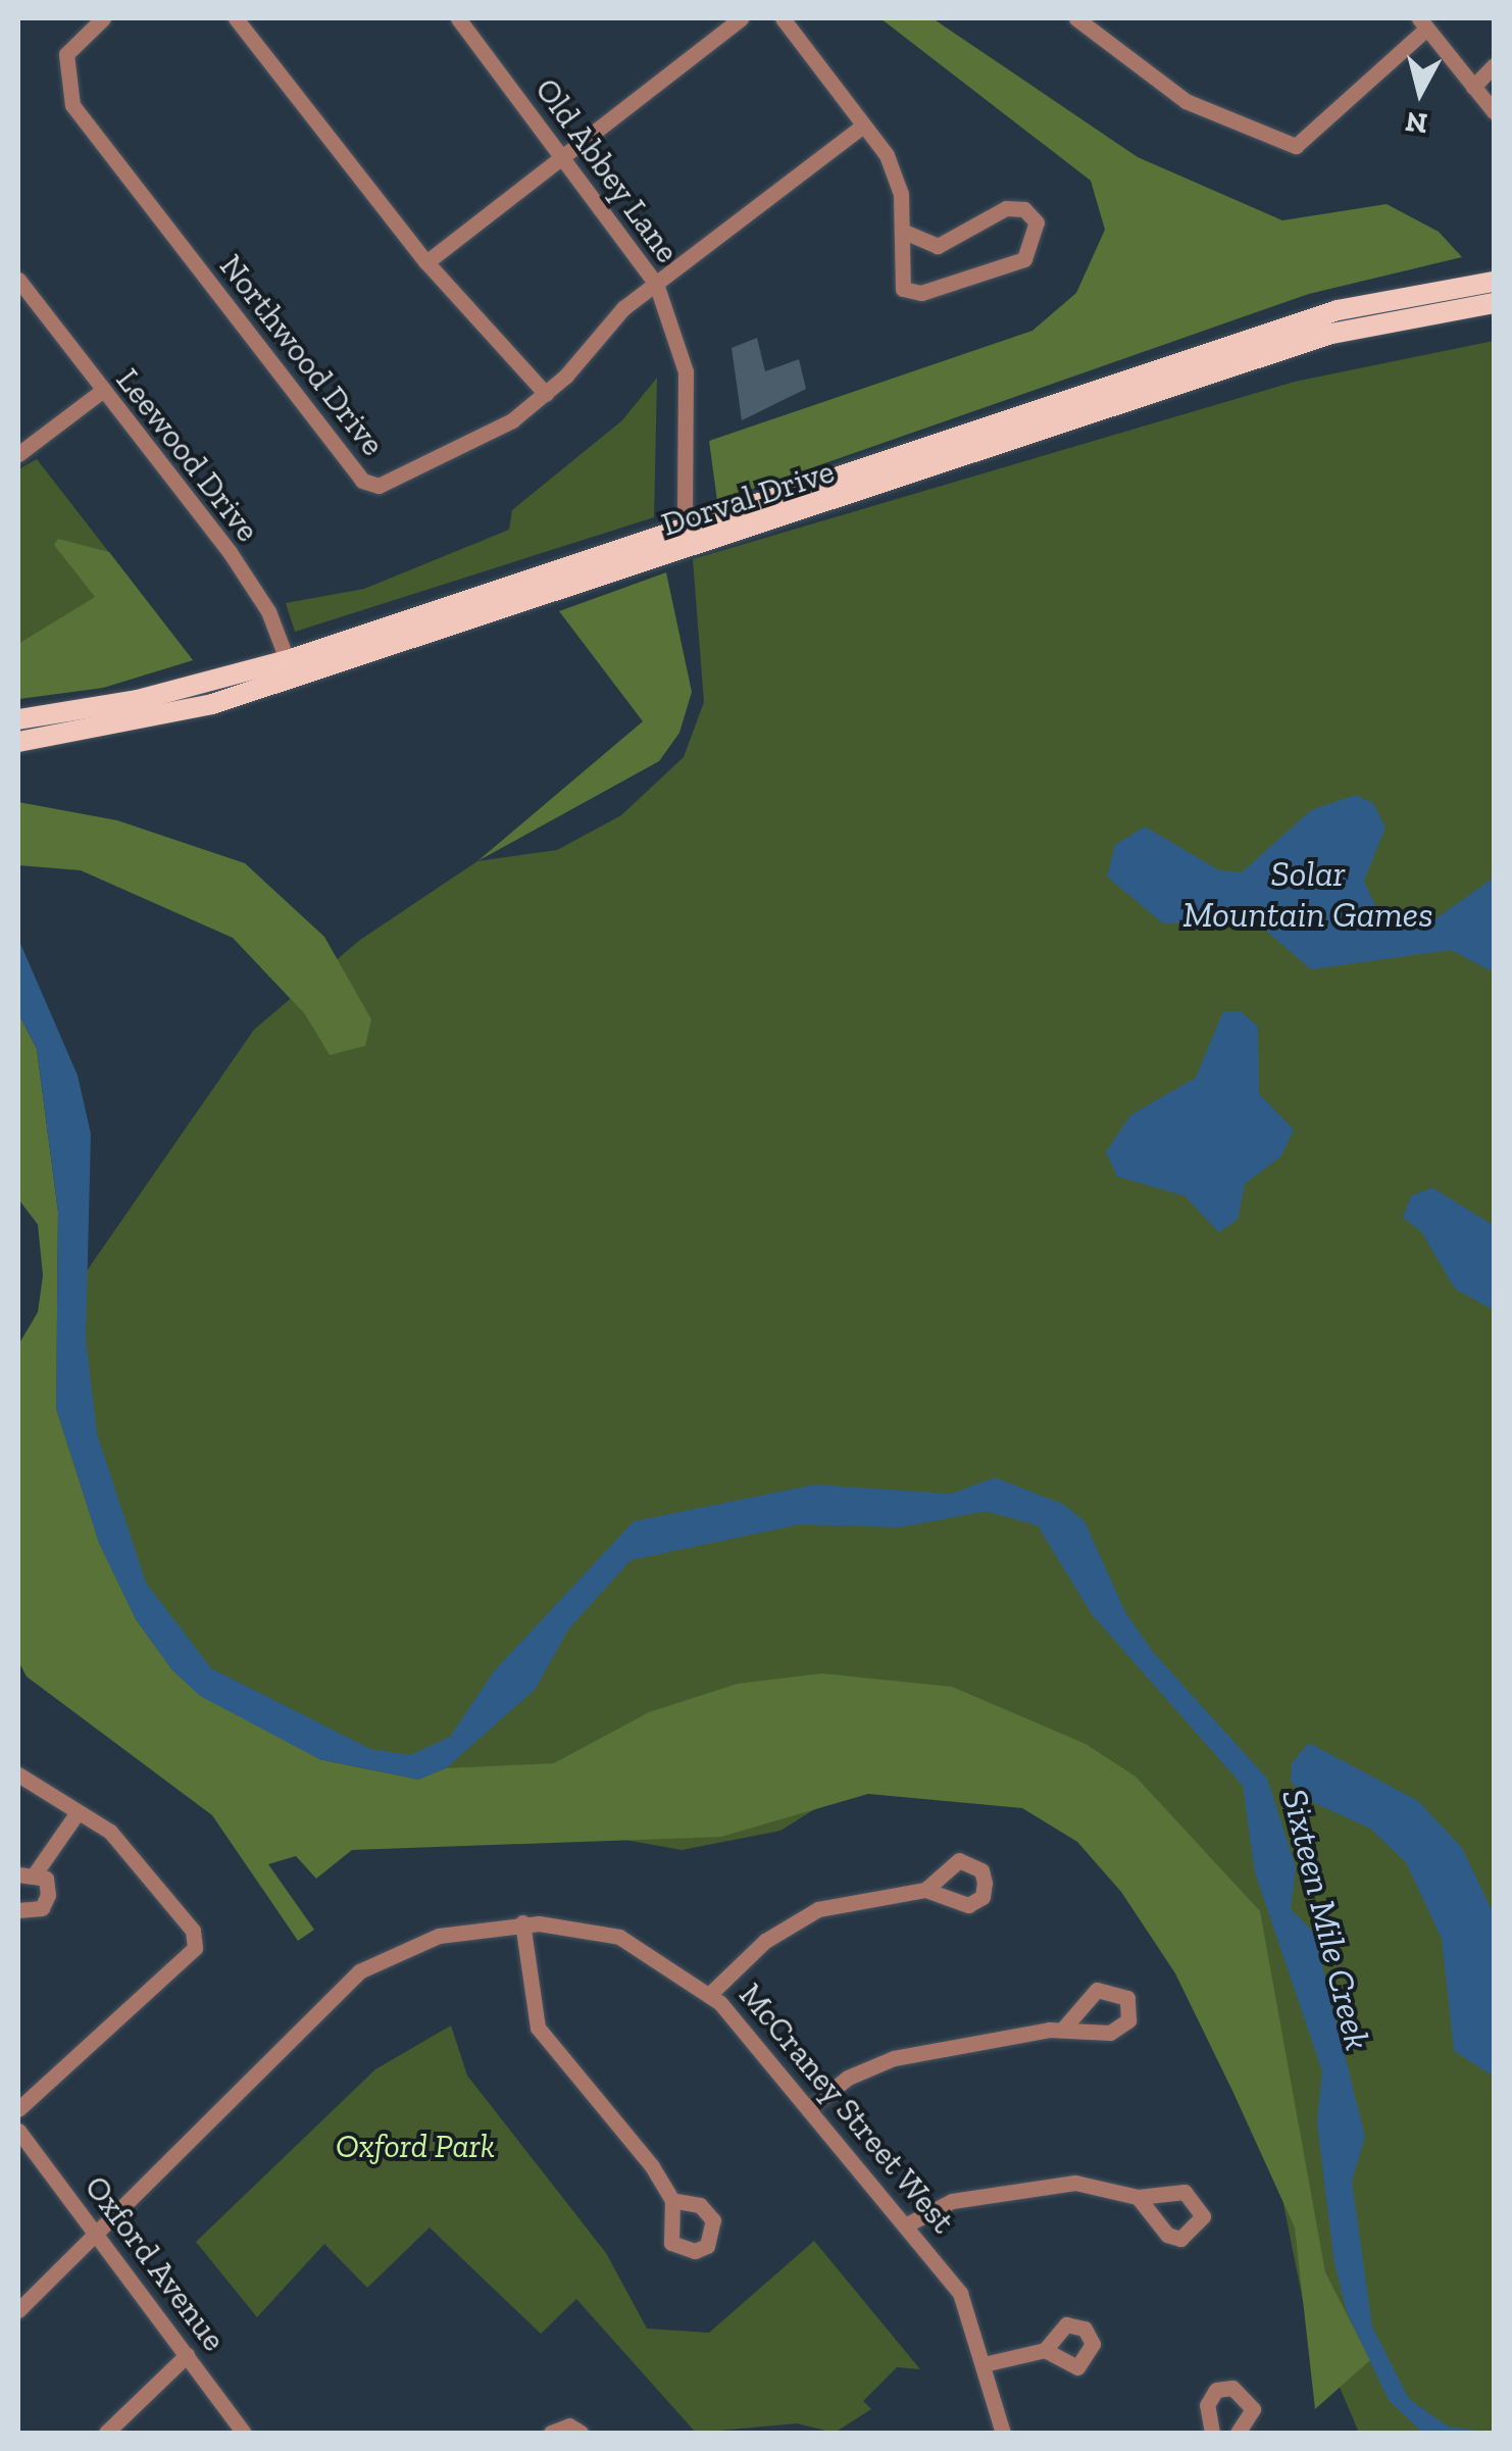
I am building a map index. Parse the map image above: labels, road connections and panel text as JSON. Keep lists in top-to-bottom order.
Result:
{
  "streets": {
    "main road": ["Dorval Drive"],
    "street": [
      "Old Abbey Lane",
      "Northwood Drive",
      "Leewood Drive",
      "McCraney Street West",
      "Oxford Avenue"
    ]
  },
  "crossings": [
    ["Old Abbey Lane", "Northwood Drive"],
    ["Old Abbey Lane", "Dorval Drive"],
    ["Leewood Drive", "Dorval Drive"],
    ["McCraney Street West", "Oxford Avenue"]
  ],
  "water": ["Solar Mountain Games", "Sixteen Mile Creek"],
  "parks": ["Oxford Park"],
  "north": "bottom"
}
